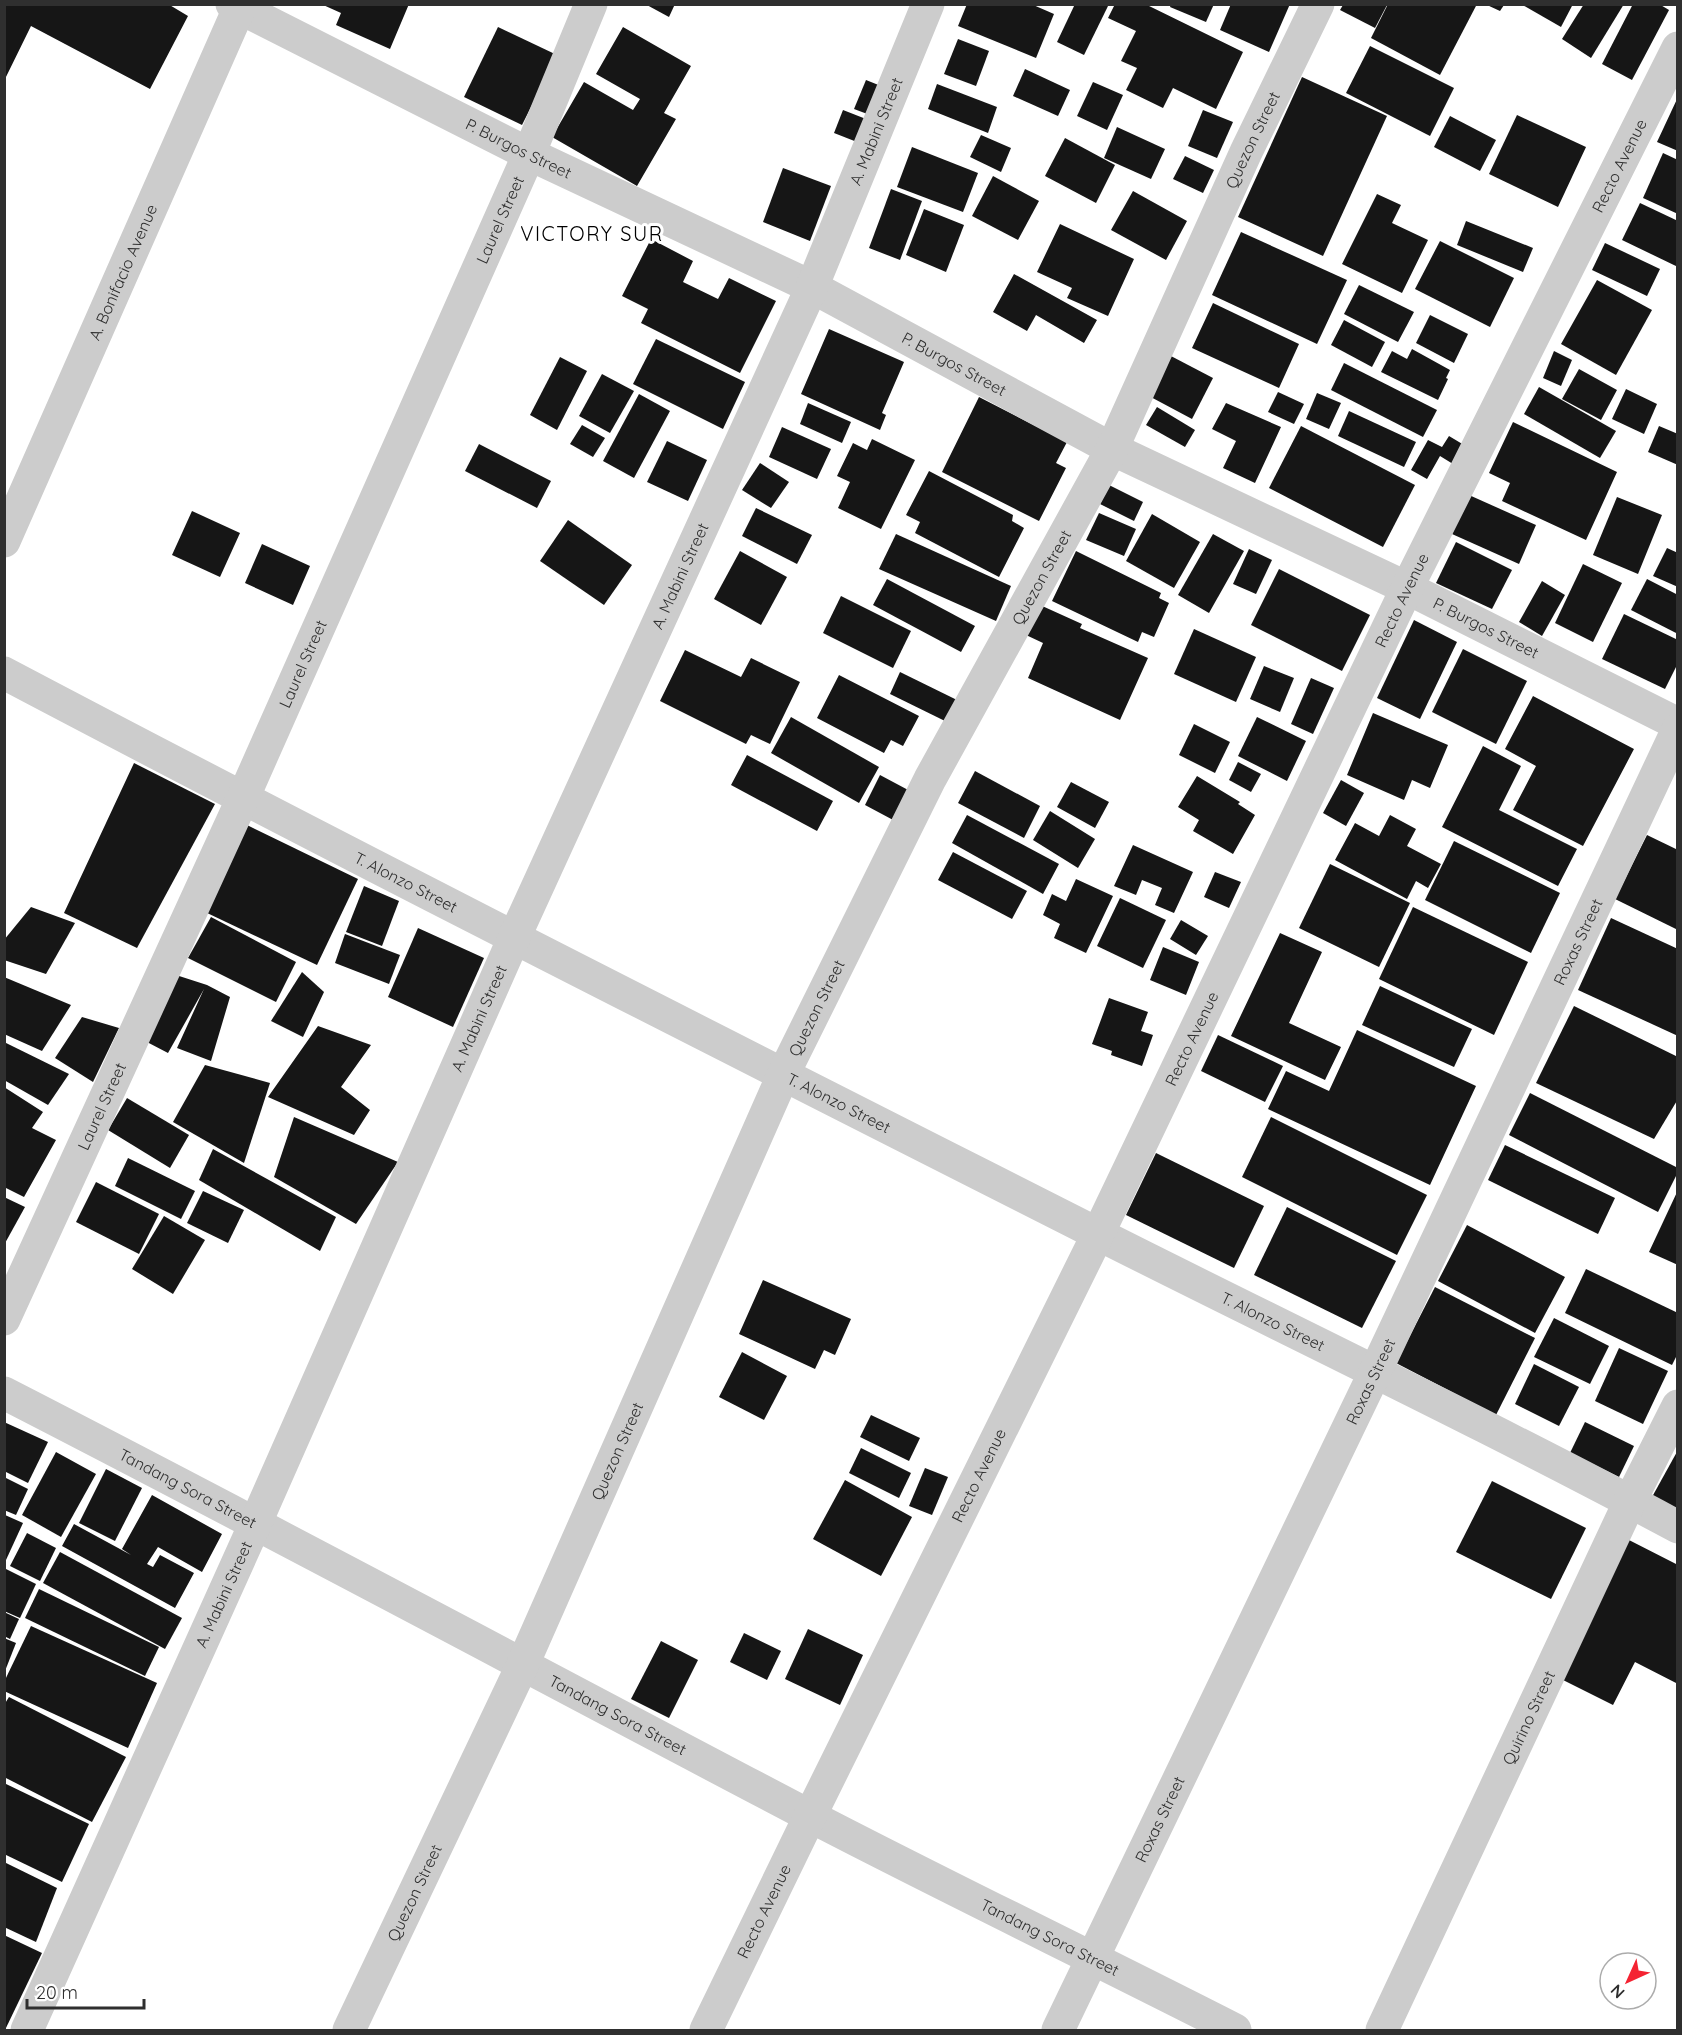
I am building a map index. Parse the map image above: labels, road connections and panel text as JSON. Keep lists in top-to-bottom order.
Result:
{
  "streets": {
    "street": [
      "A. Mabini Street",
      "Quezon Street",
      "P. Burgos Street",
      "Recto Avenue",
      "Laurel Street",
      "A. Bonifacio Avenue",
      "T. Alonzo Street",
      "Roxas Street",
      "Tandang Sora Street",
      "Quirino Street"
    ]
  },
  "crossings": [
    ["A. Mabini Street", "P. Burgos Street"],
    ["A. Mabini Street", "T. Alonzo Street"],
    ["A. Mabini Street", "Tandang Sora Street"],
    ["Quezon Street", "P. Burgos Street"],
    ["Quezon Street", "T. Alonzo Street"],
    ["Quezon Street", "Tandang Sora Street"],
    ["P. Burgos Street", "Recto Avenue"],
    ["P. Burgos Street", "Laurel Street"],
    ["P. Burgos Street", "A. Bonifacio Avenue"],
    ["Recto Avenue", "T. Alonzo Street"],
    ["Recto Avenue", "Tandang Sora Street"],
    ["Laurel Street", "T. Alonzo Street"],
    ["T. Alonzo Street", "Roxas Street"],
    ["T. Alonzo Street", "Quirino Street"],
    ["Roxas Street", "Tandang Sora Street"]
  ],
  "districts": ["VICTORY SUR"],
  "scale_bar": "20 m",
  "north": "bottom left"
}
